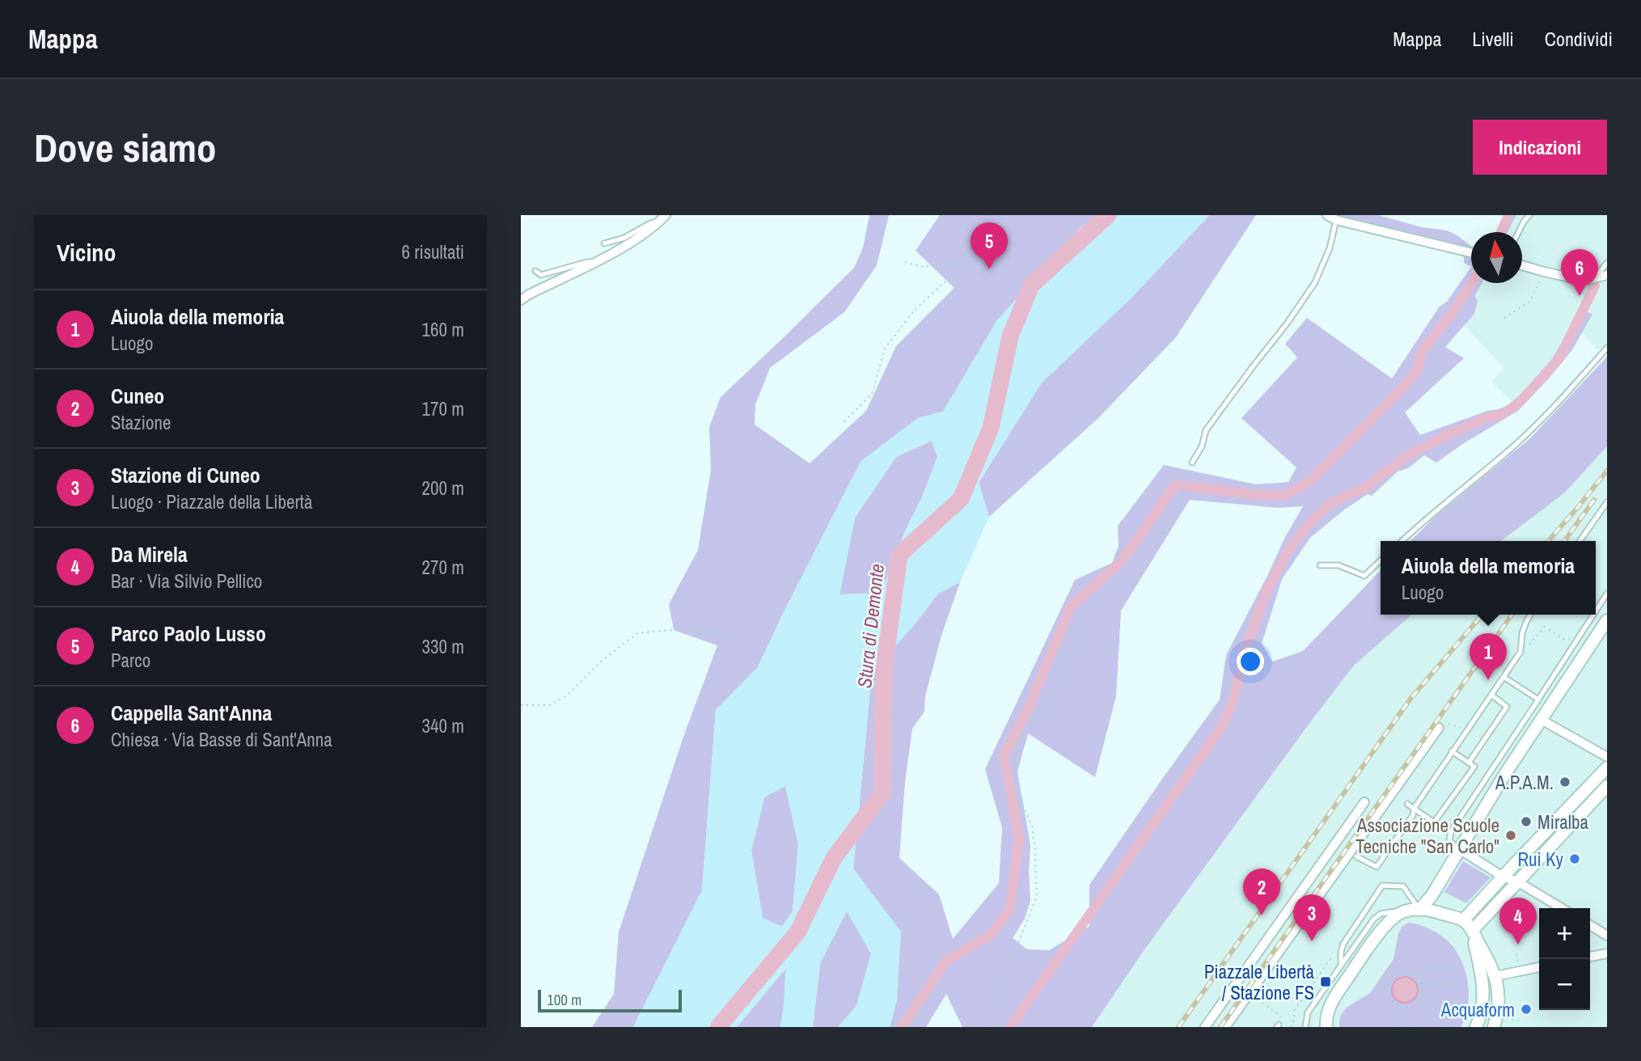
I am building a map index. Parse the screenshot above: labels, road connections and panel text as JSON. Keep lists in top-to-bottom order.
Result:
{
  "water": ["Stura di Demonte"],
  "places": {
    "other": [
      "A.P.A.M.",
      "Miralba",
      "Associazione Scuole Tecniche \"San Carlo\"",
      "Rui Ky",
      "Acquaform"
    ],
    "transit": ["Piazzale Libertà / Stazione FS"]
  },
  "scale_bar": "100 m",
  "north": "top",
  "page": {
    "header": "Mappa",
    "nav": ["Mappa", "Livelli", "Condividi"],
    "buttons": "Indicazioni",
    "title": "Dove siamo",
    "heading": ["Vicino", "6 risultati"],
    "pins": [
      "5",
      "6",
      "1",
      "2",
      "3",
      "4"
    ],
    "list": [
      {
        "mark": "1",
        "name": "Aiuola della memoria",
        "note": "Luogo",
        "value": "160 m"
      },
      {
        "mark": "2",
        "name": "Cuneo",
        "note": "Stazione",
        "value": "170 m"
      },
      {
        "mark": "3",
        "name": "Stazione di Cuneo",
        "note": "Luogo · Piazzale della Libertà",
        "value": "200 m"
      },
      {
        "mark": "4",
        "name": "Da Mirela",
        "note": "Bar · Via Silvio Pellico",
        "value": "270 m"
      },
      {
        "mark": "5",
        "name": "Parco Paolo Lusso",
        "note": "Parco",
        "value": "330 m"
      },
      {
        "mark": "6",
        "name": "Cappella Sant'Anna",
        "note": "Chiesa · Via Basse di Sant'Anna",
        "value": "340 m"
      }
    ],
    "popup": ["Aiuola della memoria", "Luogo"],
    "map_buttons": ["+", "−"],
    "scale": "100 m"
  }
}
